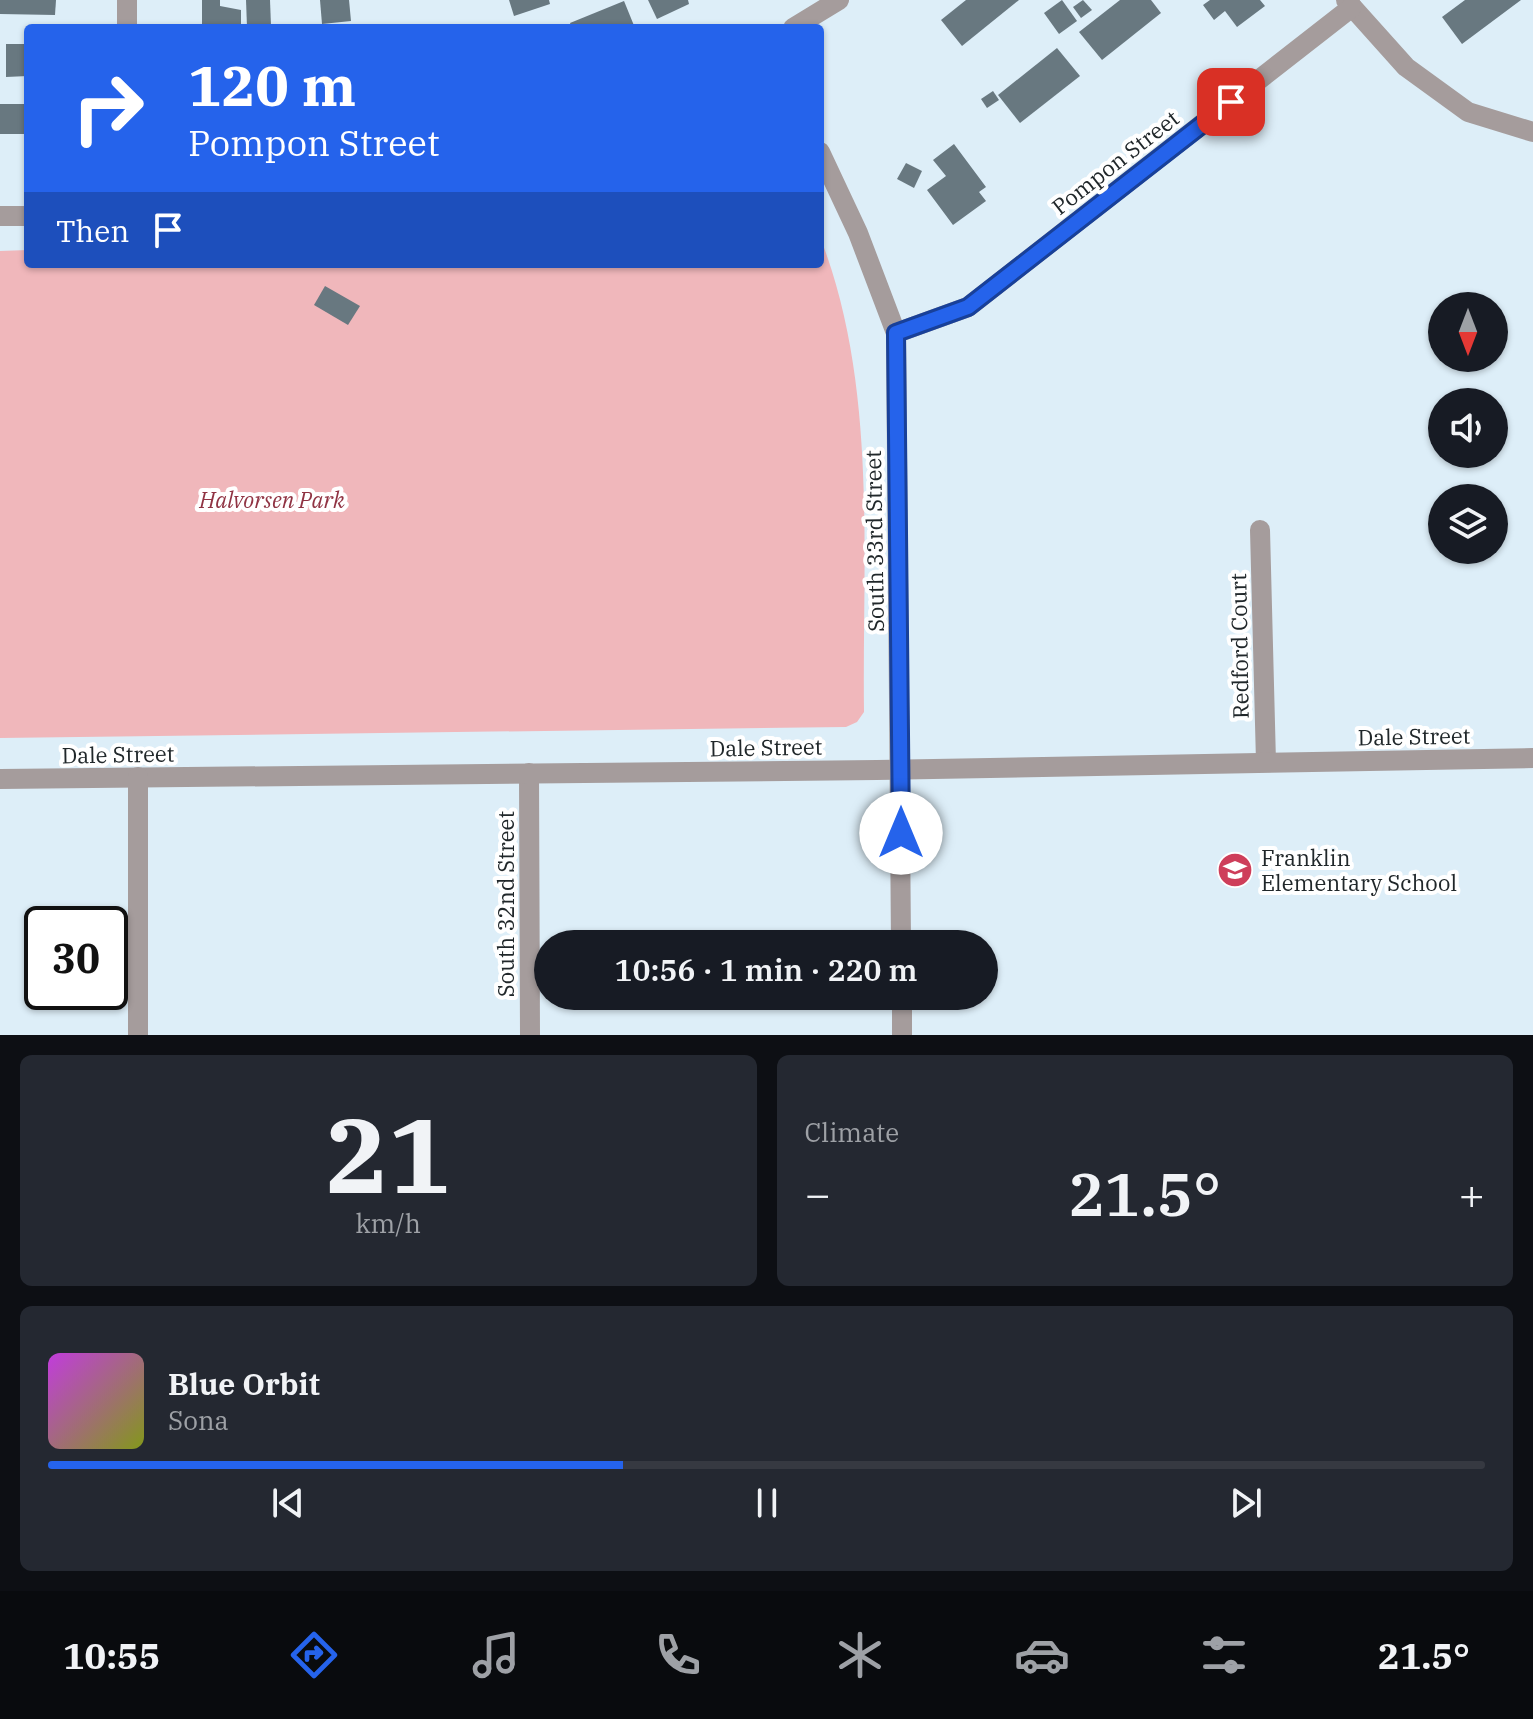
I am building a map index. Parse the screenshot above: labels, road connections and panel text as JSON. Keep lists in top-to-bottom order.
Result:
{
  "streets": {
    "street": [
      "Pompon Street",
      "South 33rd Street",
      "Redford Court",
      "Dale Street",
      "South 32nd Street"
    ]
  },
  "crossings": [
    ["Pompon Street", "South 33rd Street"],
    ["South 33rd Street", "Dale Street"],
    ["Redford Court", "Dale Street"],
    ["Dale Street", "South 32nd Street"]
  ],
  "parks": ["Halvorsen Park"],
  "places": {
    "school or university": ["Franklin Elementary School"]
  },
  "north": "bottom",
  "page": {
    "turn": ["120 m", "Pompon Street"],
    "then": "Then",
    "limit": "30",
    "trip": "10:56 · 1 min · 220 m",
    "tile": [
      ["21", "km/h"],
      "Climate"
    ],
    "heat": ["−", "21.5°", "+"],
    "song": ["Blue Orbit", "Sona"],
    "tabs": ["10:55", "21.5°"]
  }
}
